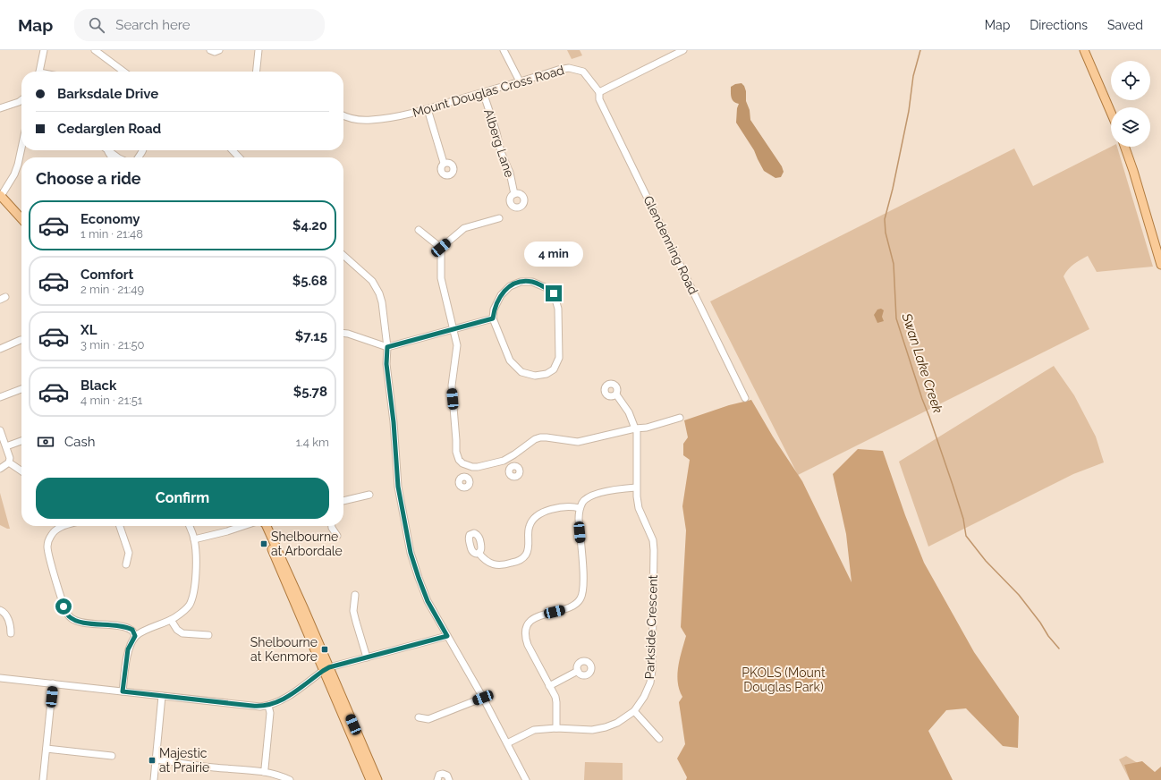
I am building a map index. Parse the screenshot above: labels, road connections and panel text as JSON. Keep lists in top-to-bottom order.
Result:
{
  "streets": {
    "street": [
      "Mount Douglas Cross Road",
      "Alberg Lane",
      "Glendenning Road",
      "Parkside Crescent"
    ]
  },
  "crossings": [
    ["Mount Douglas Cross Road", "Alberg Lane"],
    ["Mount Douglas Cross Road", "Glendenning Road"]
  ],
  "water": ["Swan Lake Creek"],
  "parks": ["PKOLS (Mount Douglas Park)"],
  "places": {
    "transit": ["Shelbourne at Arbordale", "Shelbourne at Kenmore", "Majestic at Prairie"]
  },
  "page": {
    "header": "Map",
    "search": "Search here",
    "nav": ["Map", "Directions", "Saved"],
    "banner": ["Barksdale Drive", "Cedarglen Road"],
    "heading": "Choose a ride",
    "list": [
      {
        "name": "Economy",
        "note": "1 min · 21:48",
        "value": "$4.20"
      },
      {
        "name": "Comfort",
        "note": "2 min · 21:49",
        "value": "$5.68"
      },
      {
        "name": "XL",
        "note": "3 min · 21:50",
        "value": "$7.15"
      },
      {
        "name": "Black",
        "note": "4 min · 21:51",
        "value": "$5.78"
      }
    ],
    "bubble": "4 min",
    "pay": ["Cash", "1.4 km"],
    "buttons": "Confirm"
  }
}
